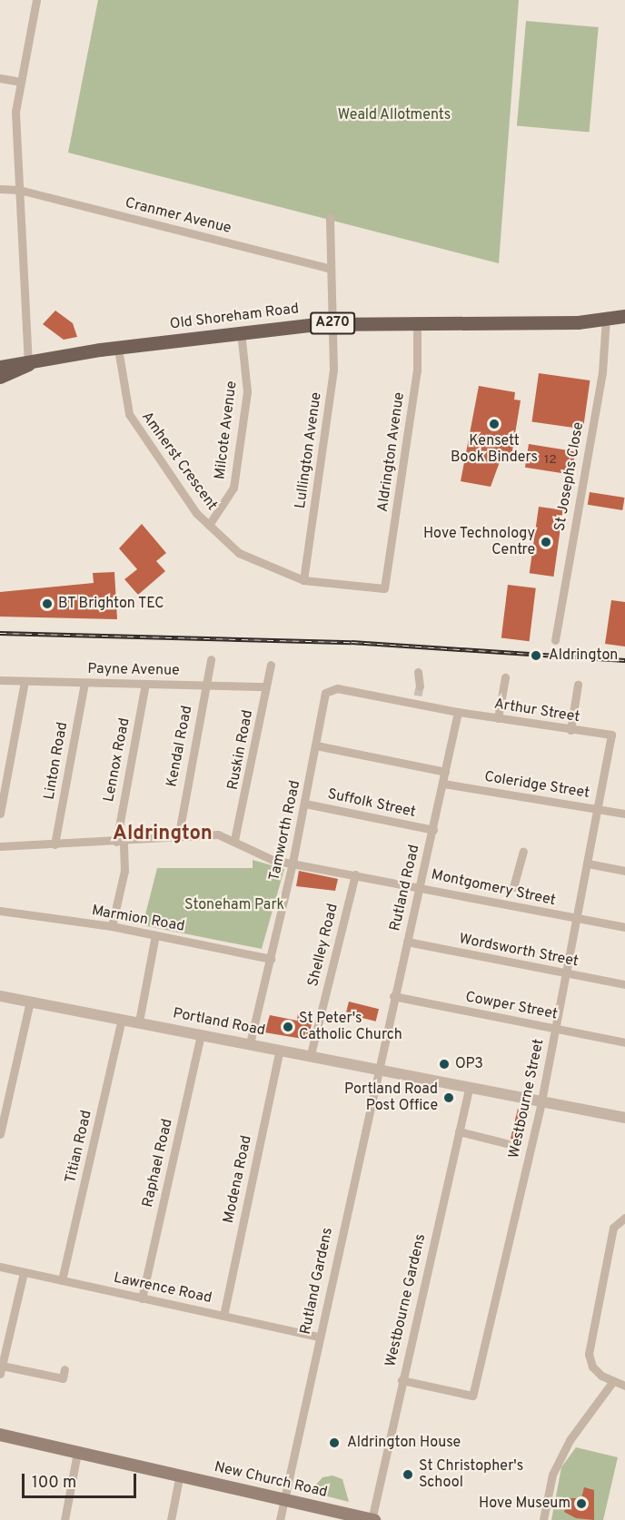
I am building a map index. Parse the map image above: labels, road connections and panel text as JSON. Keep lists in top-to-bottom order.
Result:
{
  "streets": {
    "main road": ["Old Shoreham Road", "A270", "New Church Road"],
    "street": [
      "Cranmer Avenue",
      "Milcote Avenue",
      "Lullington Avenue",
      "Aldrington Avenue",
      "Amherst Crescent",
      "St Josephs Close",
      "Payne Avenue",
      "Arthur Street",
      "Kendal Road",
      "Ruskin Road",
      "Lennox Road",
      "Linton Road",
      "Coleridge Street",
      "Suffolk Street",
      "Tamworth Road",
      "Rutland Road",
      "Montgomery Street",
      "Marmion Road",
      "Shelley Road",
      "Wordsworth Street",
      "Cowper Street",
      "Portland Road",
      "Westbourne Street",
      "Titian Road",
      "Raphael Road",
      "Modena Road",
      "Rutland Gardens",
      "Lawrence Road",
      "Westbourne Gardens"
    ]
  },
  "crossings": [
    ["Cranmer Avenue", "Lullington Avenue"],
    ["Old Shoreham Road", "Milcote Avenue"],
    ["Old Shoreham Road", "Lullington Avenue"],
    ["Old Shoreham Road", "Aldrington Avenue"],
    ["Old Shoreham Road", "Amherst Crescent"],
    ["Old Shoreham Road", "St Josephs Close"],
    ["Milcote Avenue", "Amherst Crescent"],
    ["Lullington Avenue", "Amherst Crescent"],
    ["Aldrington Avenue", "Amherst Crescent"],
    ["Payne Avenue", "Kendal Road"],
    ["Payne Avenue", "Ruskin Road"],
    ["Payne Avenue", "Lennox Road"],
    ["Payne Avenue", "Linton Road"],
    ["Arthur Street", "Tamworth Road"],
    ["Arthur Street", "Rutland Road"],
    ["Arthur Street", "Westbourne Street"],
    ["Ruskin Road", "Montgomery Street"],
    ["Lennox Road", "Marmion Road"],
    ["Coleridge Street", "Rutland Road"],
    ["Coleridge Street", "Westbourne Street"],
    ["Suffolk Street", "Tamworth Road"],
    ["Suffolk Street", "Rutland Road"],
    ["Tamworth Road", "Montgomery Street"],
    ["Tamworth Road", "Marmion Road"],
    ["Tamworth Road", "Portland Road"],
    ["Rutland Road", "Montgomery Street"],
    ["Rutland Road", "Wordsworth Street"],
    ["Rutland Road", "Cowper Street"],
    ["Rutland Road", "Portland Road"],
    ["Rutland Road", "Rutland Gardens"],
    ["Montgomery Street", "Shelley Road"],
    ["Montgomery Street", "Westbourne Street"],
    ["Shelley Road", "Portland Road"],
    ["Wordsworth Street", "Westbourne Street"],
    ["Cowper Street", "Westbourne Street"],
    ["Portland Road", "Westbourne Street"],
    ["Portland Road", "Titian Road"],
    ["Portland Road", "Raphael Road"],
    ["Portland Road", "Modena Road"],
    ["Portland Road", "Rutland Gardens"],
    ["Portland Road", "Westbourne Gardens"],
    ["Westbourne Street", "Westbourne Gardens"],
    ["Titian Road", "Lawrence Road"],
    ["Raphael Road", "Lawrence Road"],
    ["Modena Road", "Lawrence Road"],
    ["Rutland Gardens", "Lawrence Road"],
    ["Rutland Gardens", "New Church Road"],
    ["Westbourne Gardens", "New Church Road"]
  ],
  "districts": ["Aldrington"],
  "parks": ["Weald Allotments", "Stoneham Park"],
  "places": [
    "Kensett Book Binders",
    "Hove Technology Centre",
    "BT Brighton TEC",
    "Aldrington",
    "St Peter's Catholic Church",
    "OP3",
    "Portland Road Post Office",
    "Aldrington House",
    "St Christopher's School",
    "Hove Museum"
  ],
  "house_numbers": ["12"],
  "scale_bar": "100 m"
}
